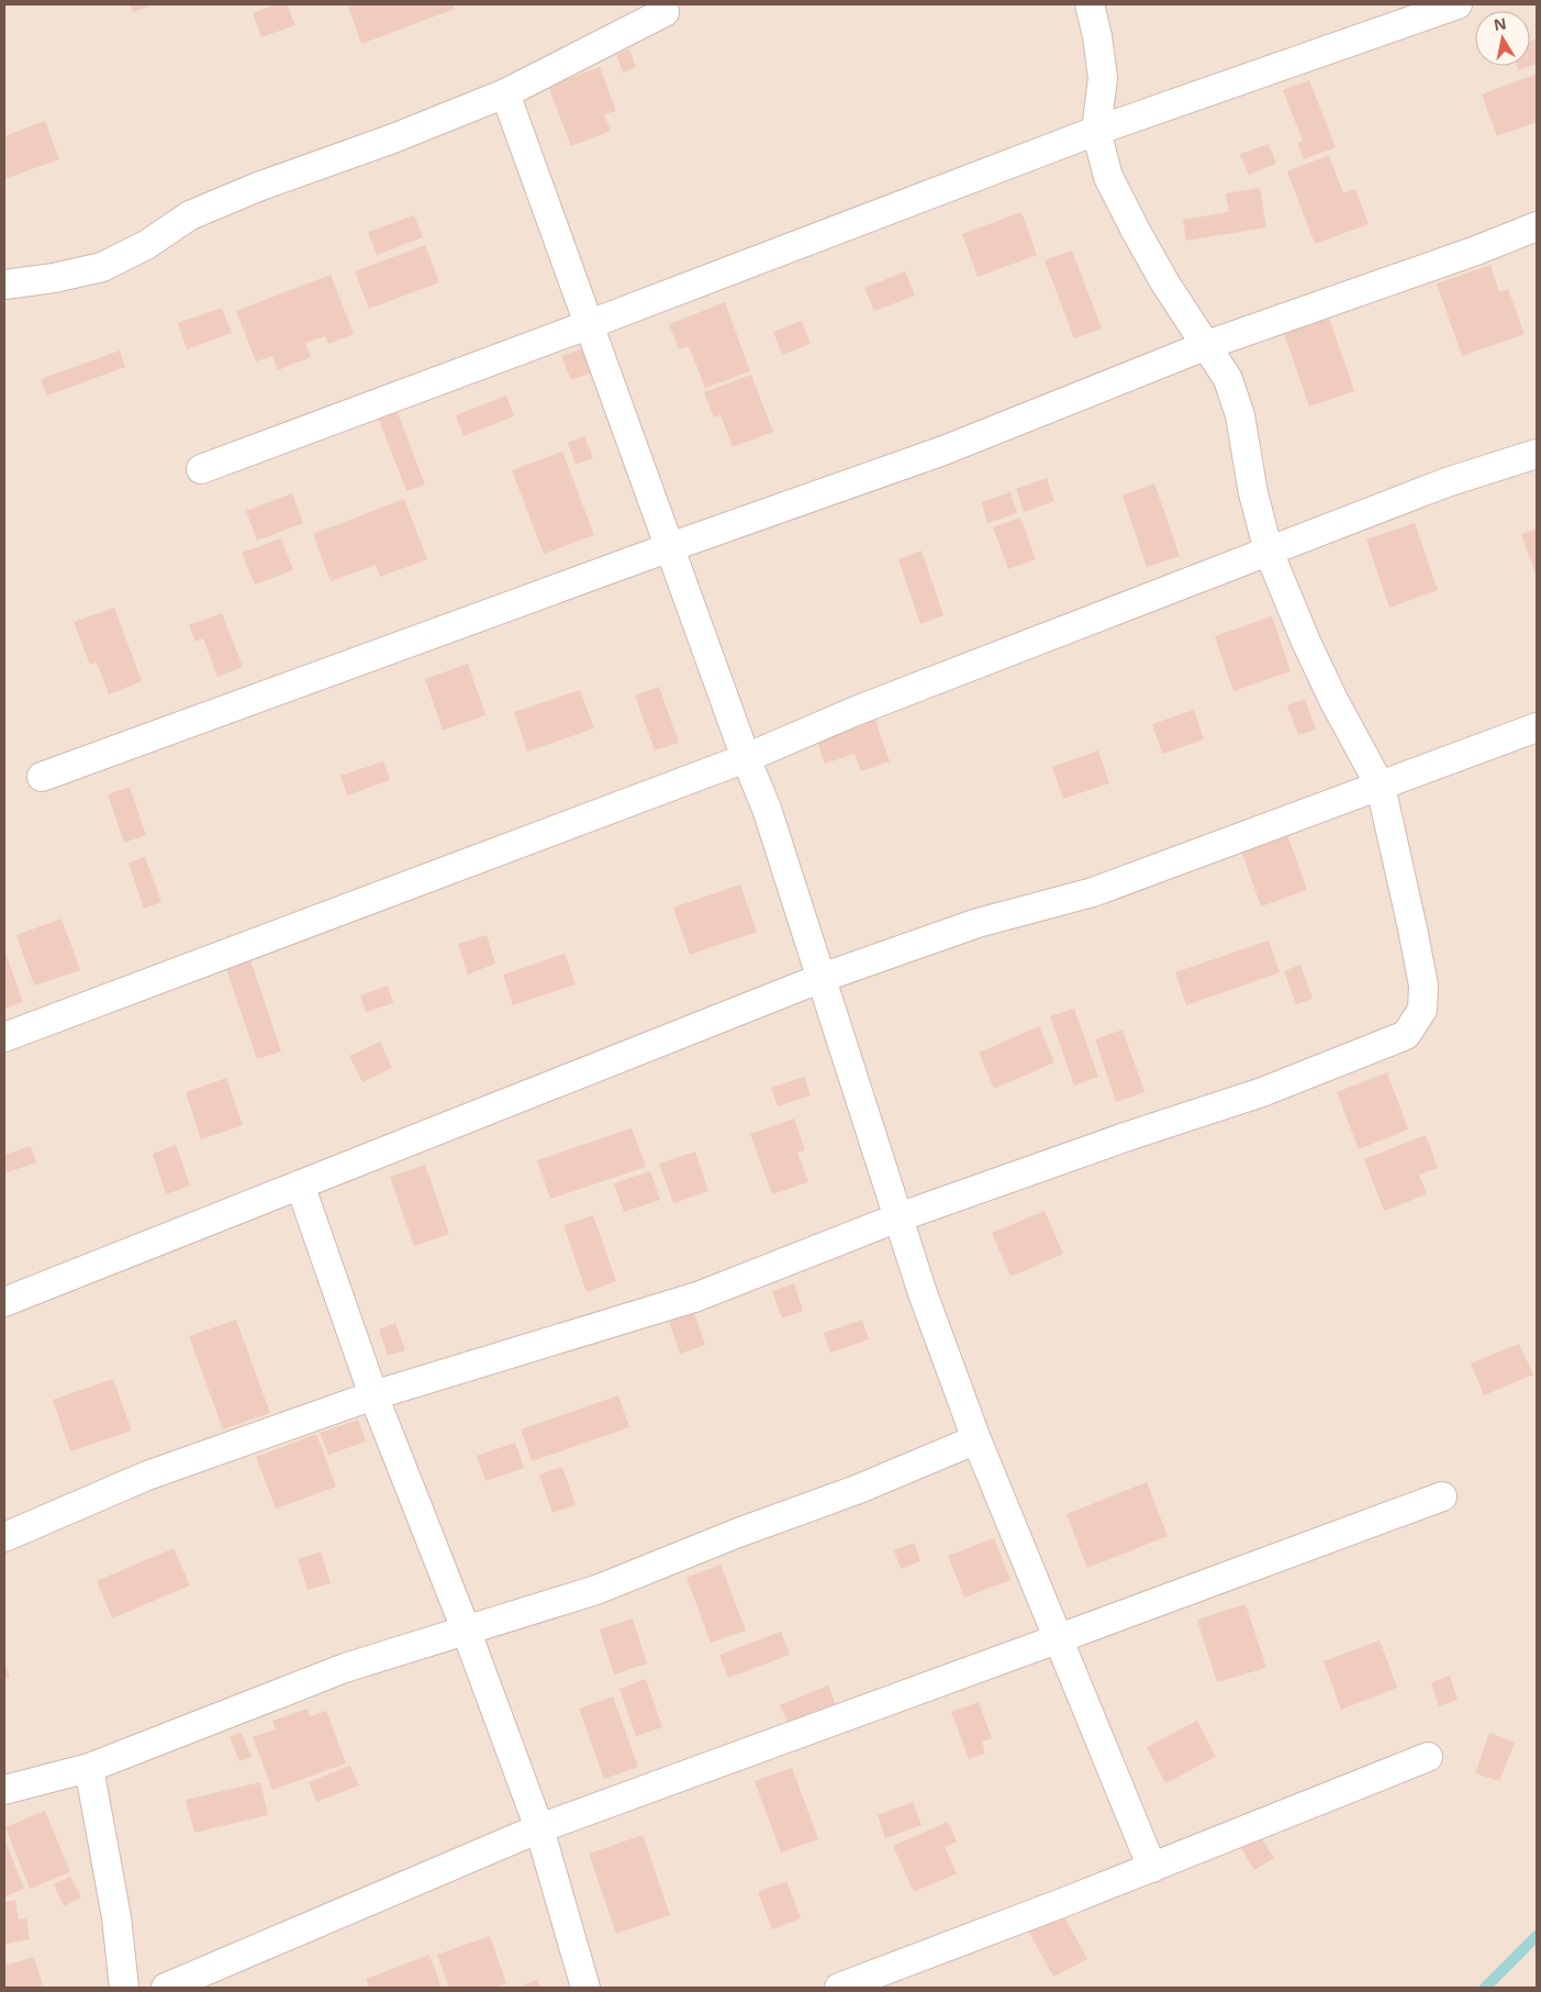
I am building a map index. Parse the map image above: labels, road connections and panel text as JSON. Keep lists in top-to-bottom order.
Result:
{
  "north": "top"
}
